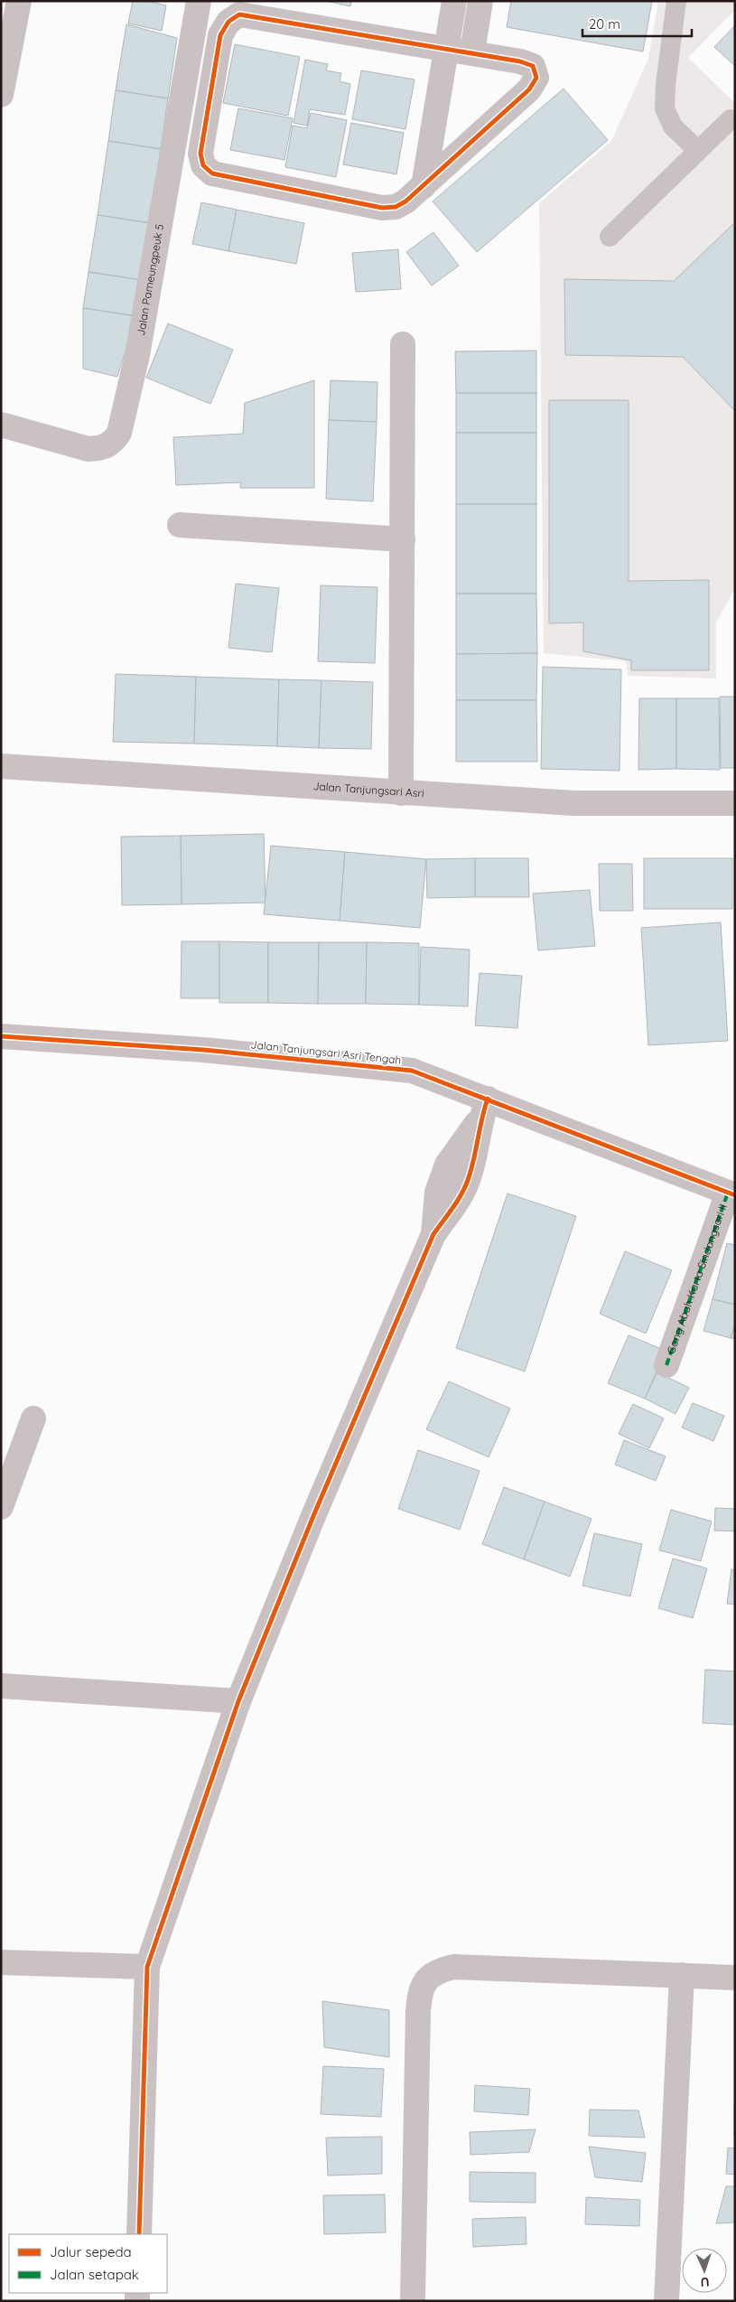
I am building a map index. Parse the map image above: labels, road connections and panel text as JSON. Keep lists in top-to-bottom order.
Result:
{
  "streets": {
    "street": [
      "Jalan Pameungpeuk 5",
      "Jalan Tanjungsari Asri",
      "Jalan Tanjungsari Asri Tengah",
      "Gang Abah Karta Sindangsari II"
    ]
  },
  "crossings": [
    ["Jalan Tanjungsari Asri Tengah", "Gang Abah Karta Sindangsari II"]
  ],
  "legend": ["Jalur sepeda", "Jalan setapak"],
  "scale_bar": "20 m",
  "north": "bottom"
}
